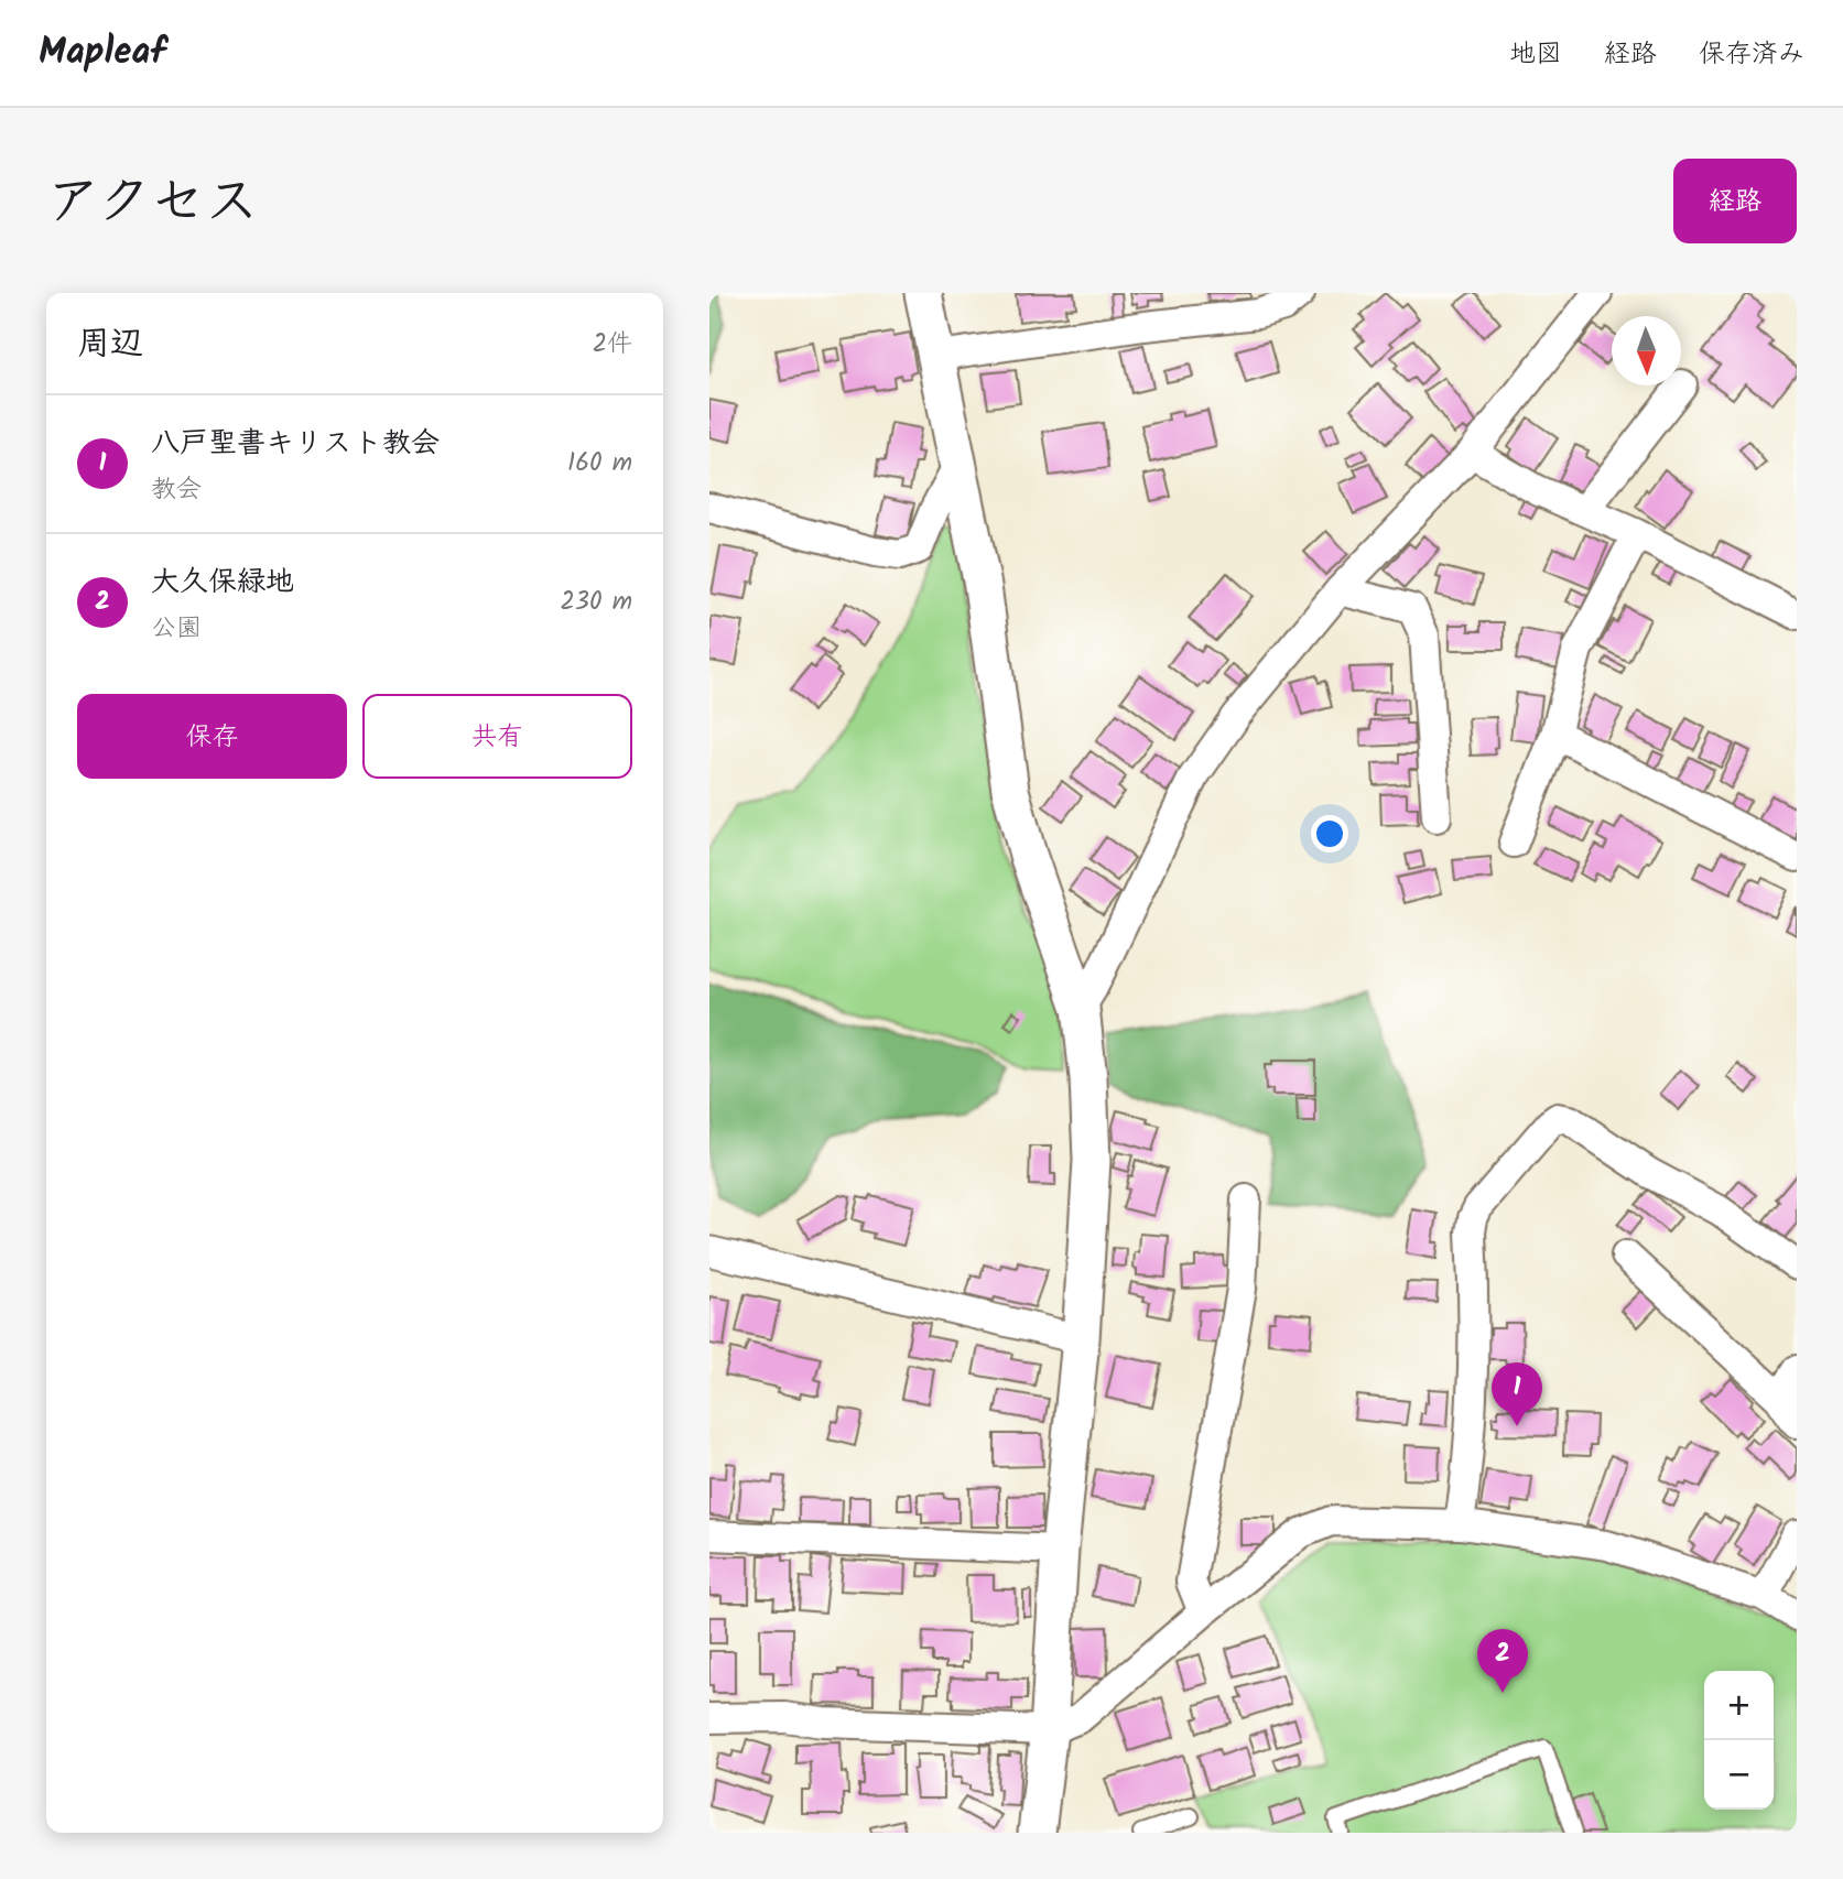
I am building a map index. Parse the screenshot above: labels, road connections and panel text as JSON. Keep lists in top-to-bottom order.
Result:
{
  "north": "bottom",
  "page": {
    "header": "Mapleaf",
    "nav": ["地図", "経路", "保存済み"],
    "title": "アクセス",
    "buttons": [
      "経路",
      ["保存", "共有"]
    ],
    "heading": ["周辺", "2件"],
    "list": [
      {
        "mark": "1",
        "name": "八戸聖書キリスト教会",
        "note": "教会",
        "value": "160 m"
      },
      {
        "mark": "2",
        "name": "大久保緑地",
        "note": "公園",
        "value": "230 m"
      }
    ],
    "pins": ["1", "2"],
    "map_buttons": ["+", "−"]
  }
}
